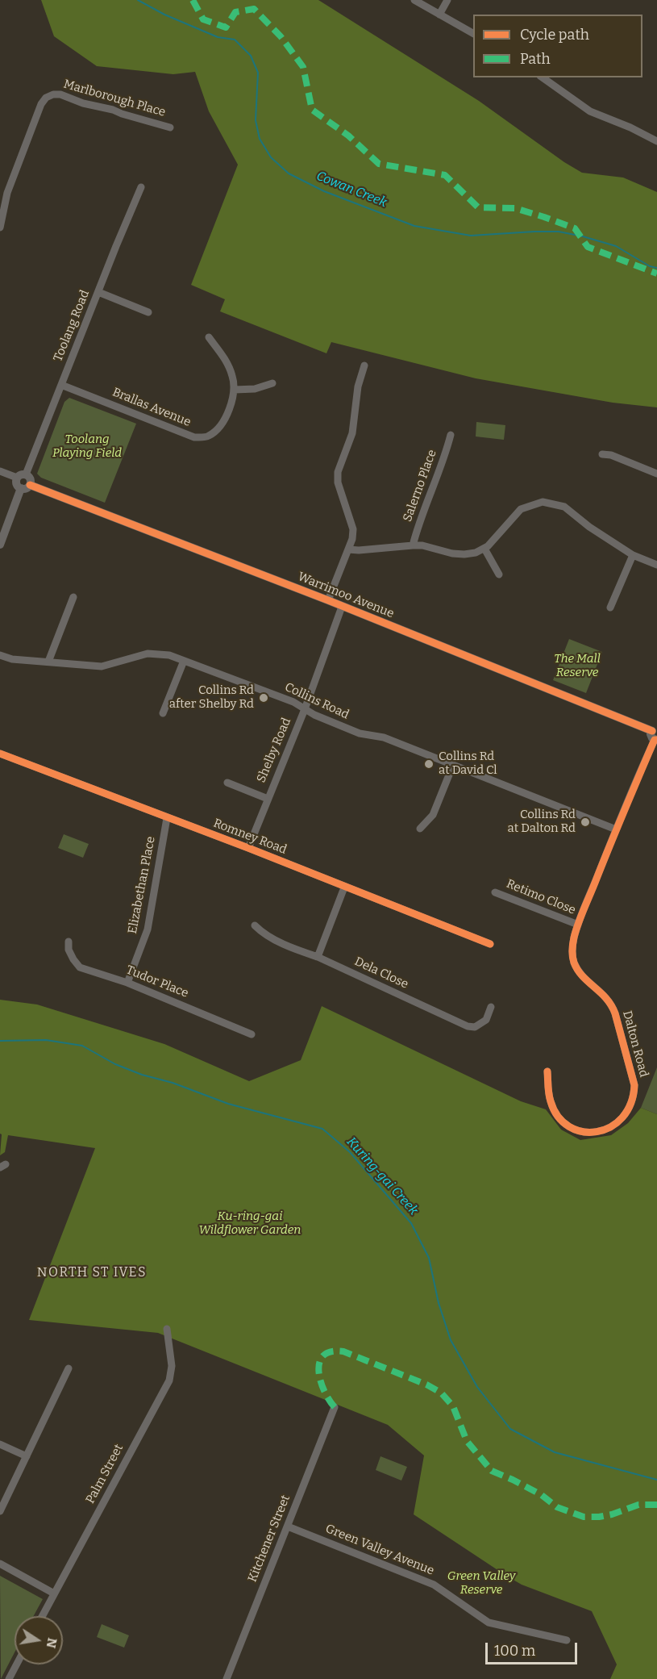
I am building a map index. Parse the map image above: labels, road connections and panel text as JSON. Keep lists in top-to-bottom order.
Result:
{
  "streets": {
    "street": [
      "Marlborough Place",
      "Toolang Road",
      "Brallas Avenue",
      "Salerno Place",
      "Warrimoo Avenue",
      "Collins Road",
      "Shelby Road",
      "Romney Road",
      "Elizabethan Place",
      "Retimo Close",
      "Dela Close",
      "Tudor Place",
      "Dalton Road",
      "Palm Street",
      "Kitchener Street",
      "Green Valley Avenue"
    ]
  },
  "crossings": [
    ["Toolang Road", "Brallas Avenue"],
    ["Toolang Road", "Warrimoo Avenue"],
    ["Warrimoo Avenue", "Shelby Road"],
    ["Warrimoo Avenue", "Dalton Road"],
    ["Collins Road", "Shelby Road"],
    ["Collins Road", "Dalton Road"],
    ["Shelby Road", "Romney Road"],
    ["Romney Road", "Elizabethan Place"],
    ["Elizabethan Place", "Tudor Place"],
    ["Retimo Close", "Dalton Road"],
    ["Kitchener Street", "Green Valley Avenue"]
  ],
  "districts": ["NORTH ST IVES"],
  "water": ["Cowan Creek", "Kuring-gai Creek"],
  "parks": [
    "Toolang Playing Field",
    "The Mall Reserve",
    "Ku-ring-gai Wildflower Garden",
    "Green Valley Reserve"
  ],
  "places": ["Collins Rd after Shelby Rd", "Collins Rd at David Cl", "Collins Rd at Dalton Rd"],
  "legend": ["Cycle path", "Path"],
  "scale_bar": "100 m",
  "north": "right"
}
